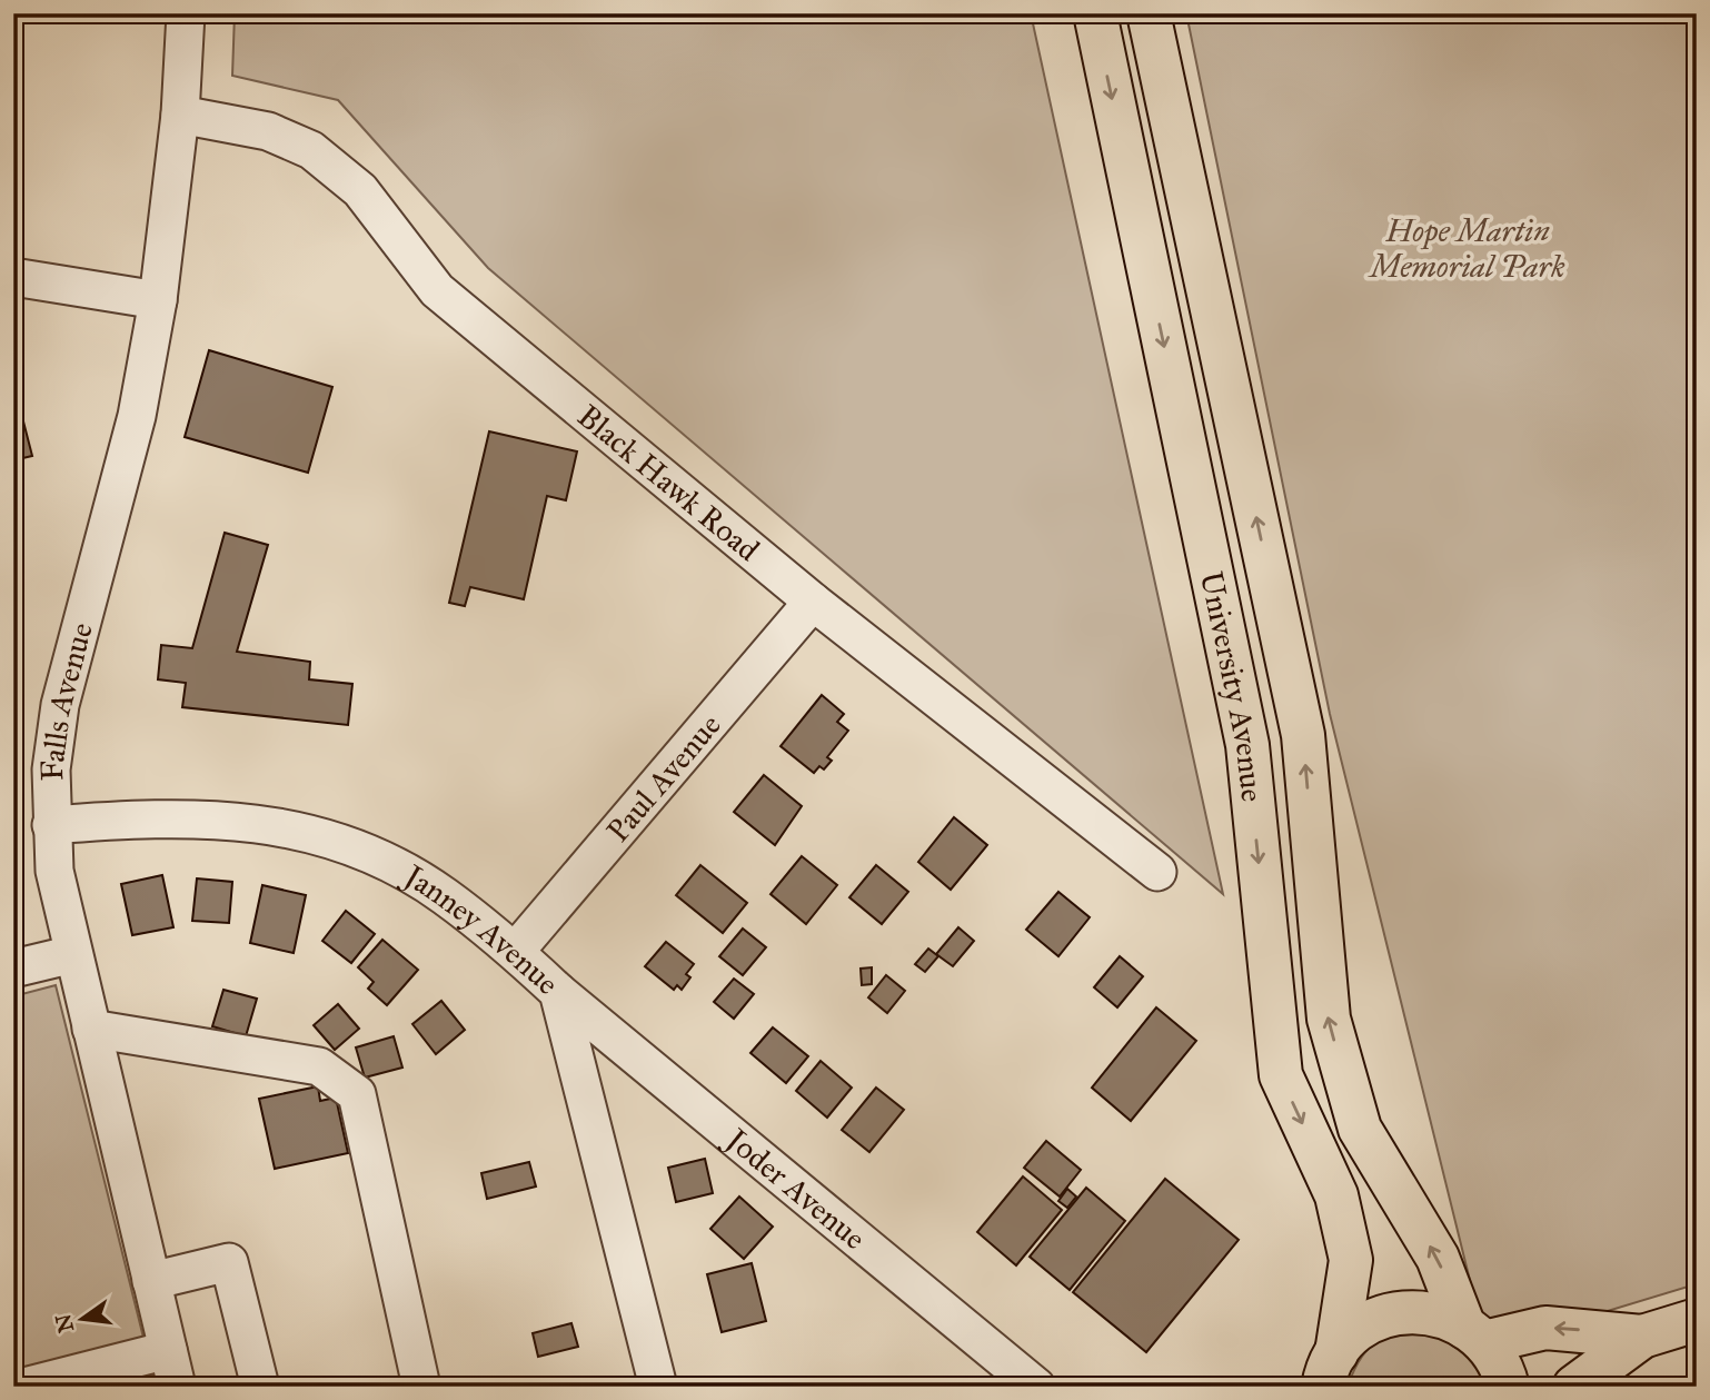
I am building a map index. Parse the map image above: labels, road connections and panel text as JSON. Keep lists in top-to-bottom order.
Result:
{
  "streets": {
    "main road": ["University Avenue"],
    "street": [
      "Black Hawk Road",
      "Falls Avenue",
      "Paul Avenue",
      "Janney Avenue",
      "Joder Avenue"
    ]
  },
  "crossings": [
    ["Black Hawk Road", "Falls Avenue"],
    ["Black Hawk Road", "Paul Avenue"],
    ["Falls Avenue", "Janney Avenue"],
    ["Paul Avenue", "Janney Avenue"],
    ["Janney Avenue", "Joder Avenue"]
  ],
  "parks": ["Hope Martin Memorial Park"],
  "north": "left"
}
